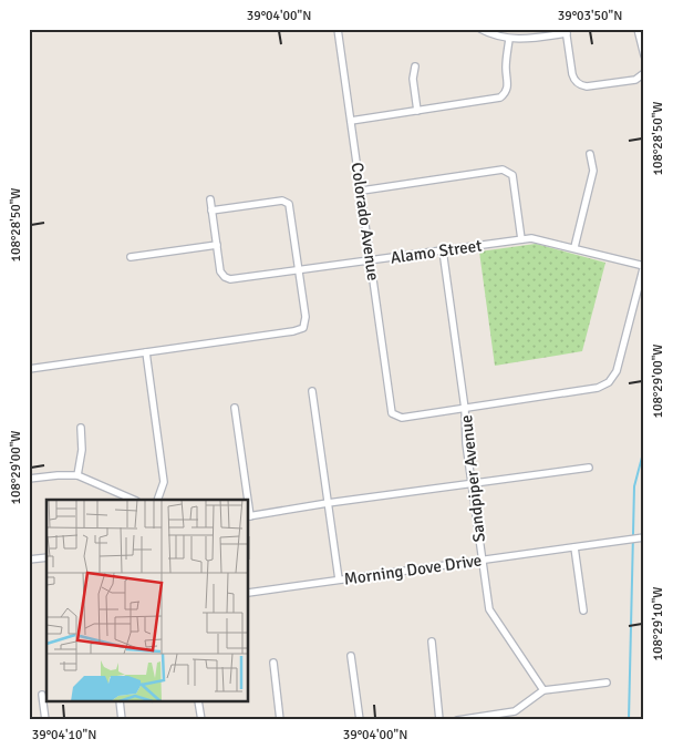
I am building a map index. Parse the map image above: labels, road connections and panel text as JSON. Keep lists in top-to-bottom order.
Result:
{
  "streets": {
    "street": [
      "Colorado Avenue",
      "Alamo Street",
      "Sandpiper Avenue",
      "Morning Dove Drive"
    ]
  },
  "crossings": [
    ["Colorado Avenue", "Alamo Street"],
    ["Colorado Avenue", "Sandpiper Avenue"],
    ["Alamo Street", "Sandpiper Avenue"],
    ["Sandpiper Avenue", "Morning Dove Drive"]
  ],
  "coordinates": [
    "39°04'00\"N",
    "39°03'50\"N",
    "108°28'50\"W",
    "108°29'00\"W",
    "108°29'10\"W",
    "39°04'10\"N"
  ]
}
